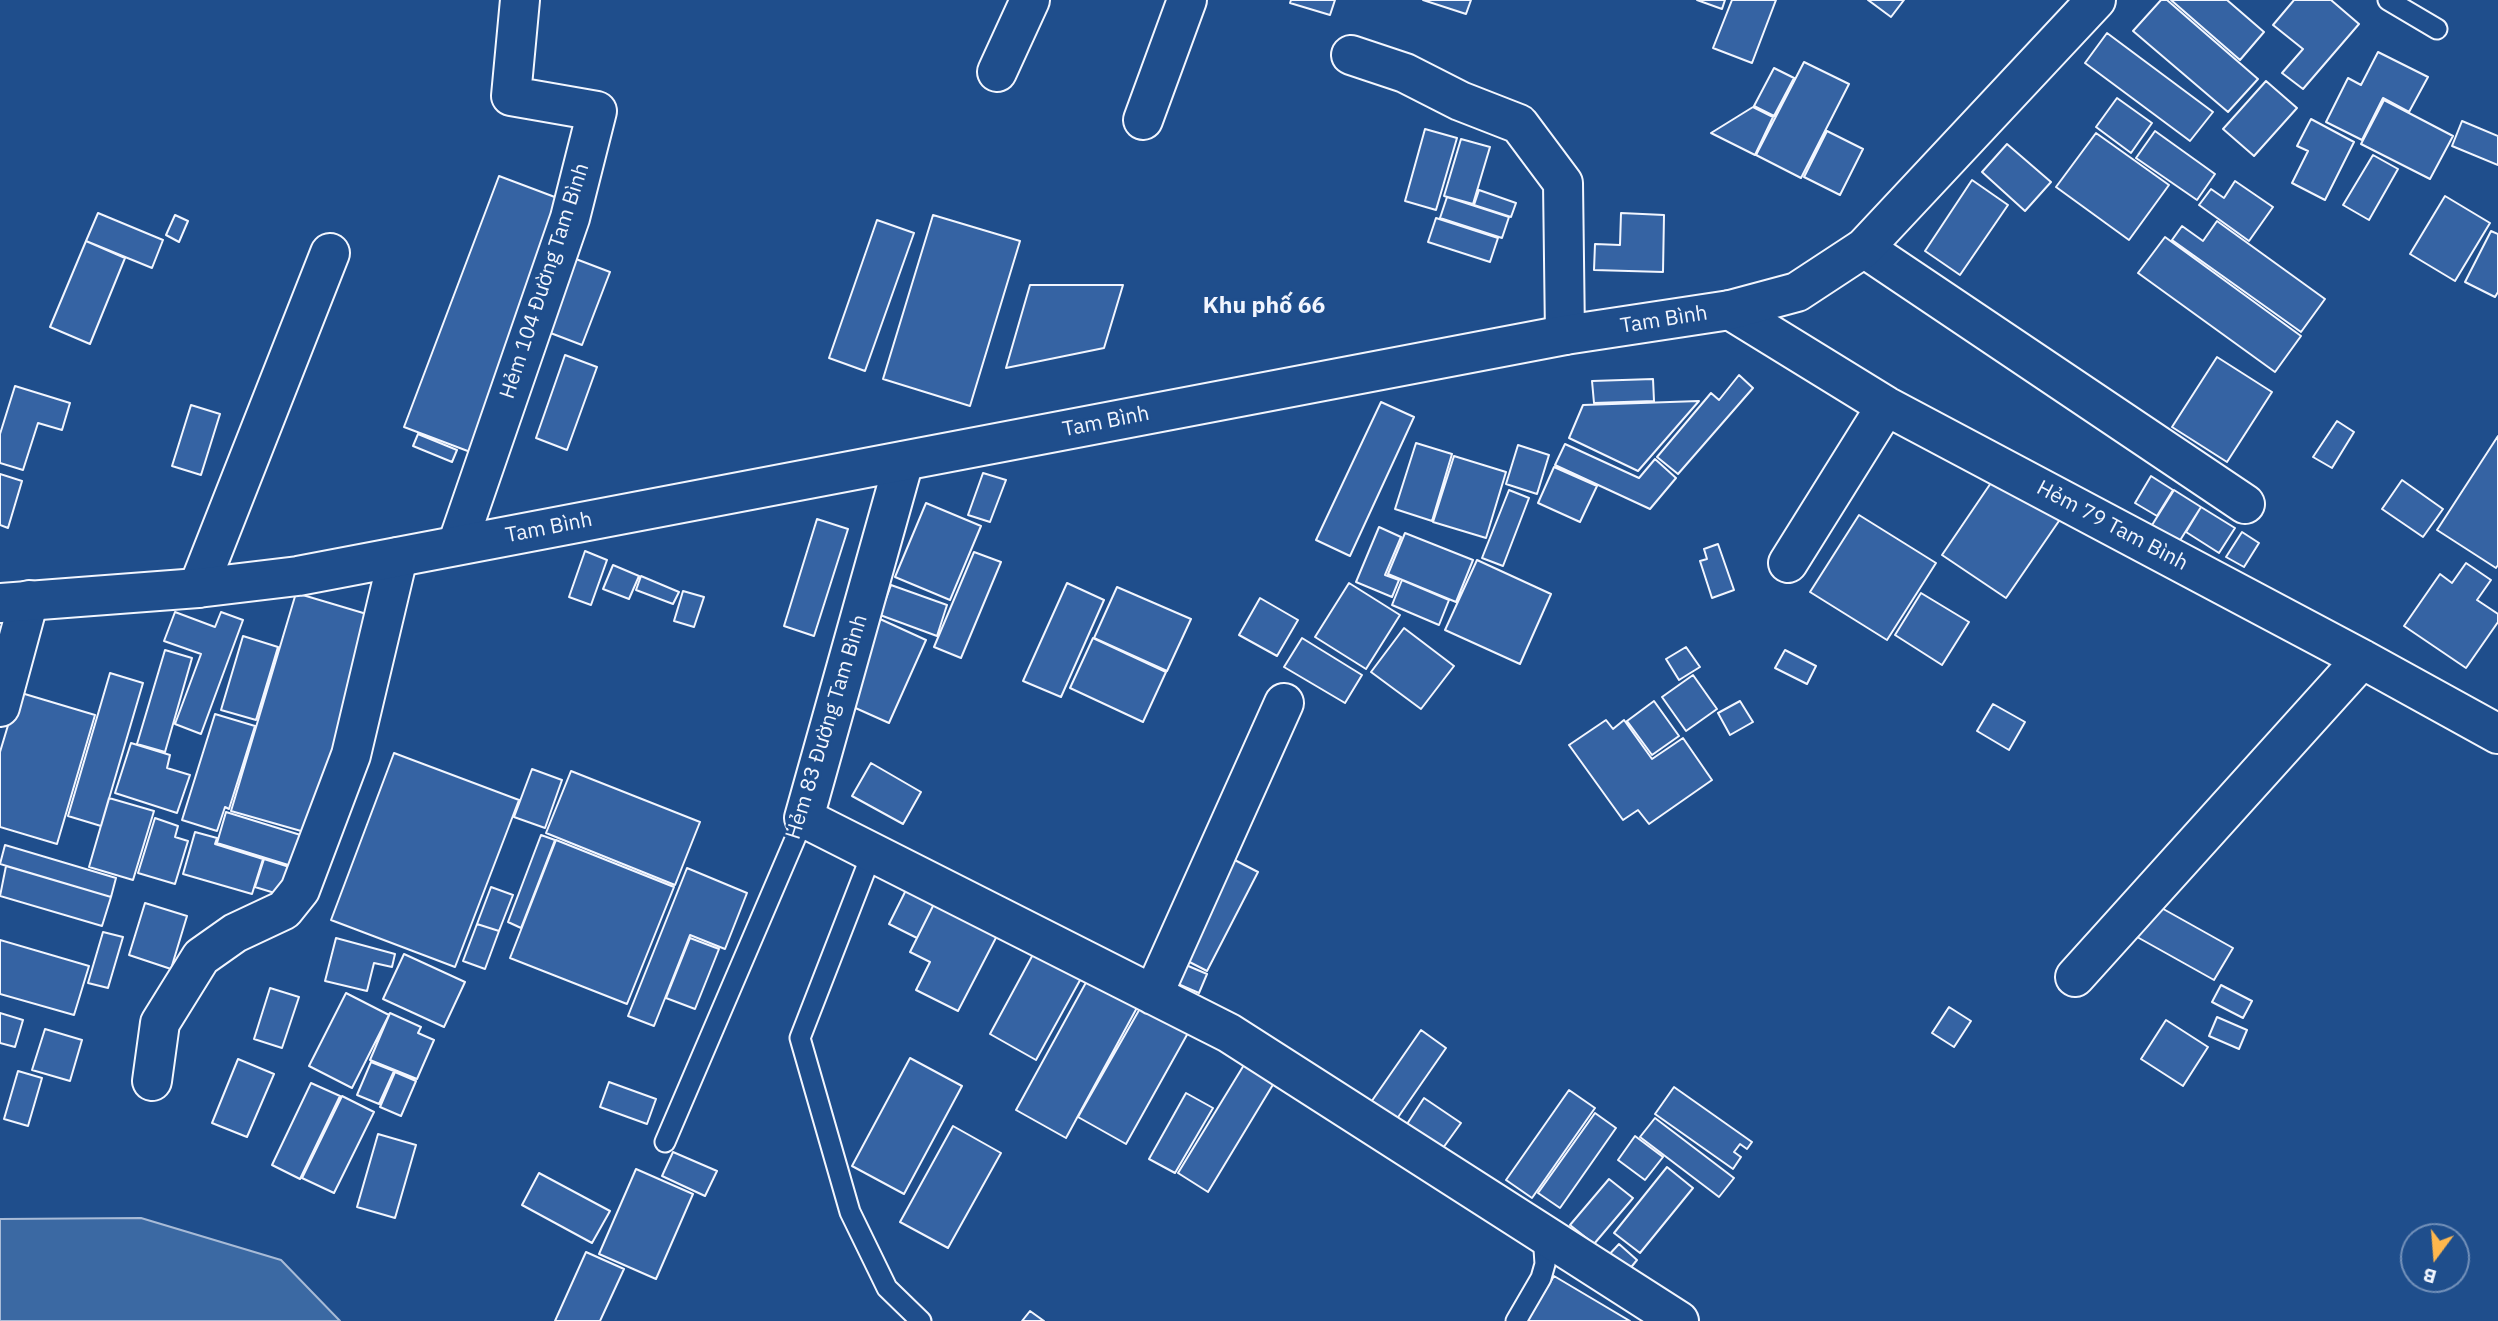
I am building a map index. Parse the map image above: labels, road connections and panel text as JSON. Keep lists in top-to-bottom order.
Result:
{
  "streets": {
    "street": [
      "Hẻm 104 Đường Tam Bình",
      "Tam Bình",
      "Hẻm 79 Tam Bình",
      "Hẻm 83 Đường Tam Bình"
    ]
  },
  "crossings": [
    ["Hẻm 104 Đường Tam Bình", "Tam Bình"],
    ["Tam Bình", "Hẻm 79 Tam Bình"],
    ["Tam Bình", "Hẻm 83 Đường Tam Bình"]
  ],
  "districts": ["Khu phố 66"],
  "north": "bottom"
}
